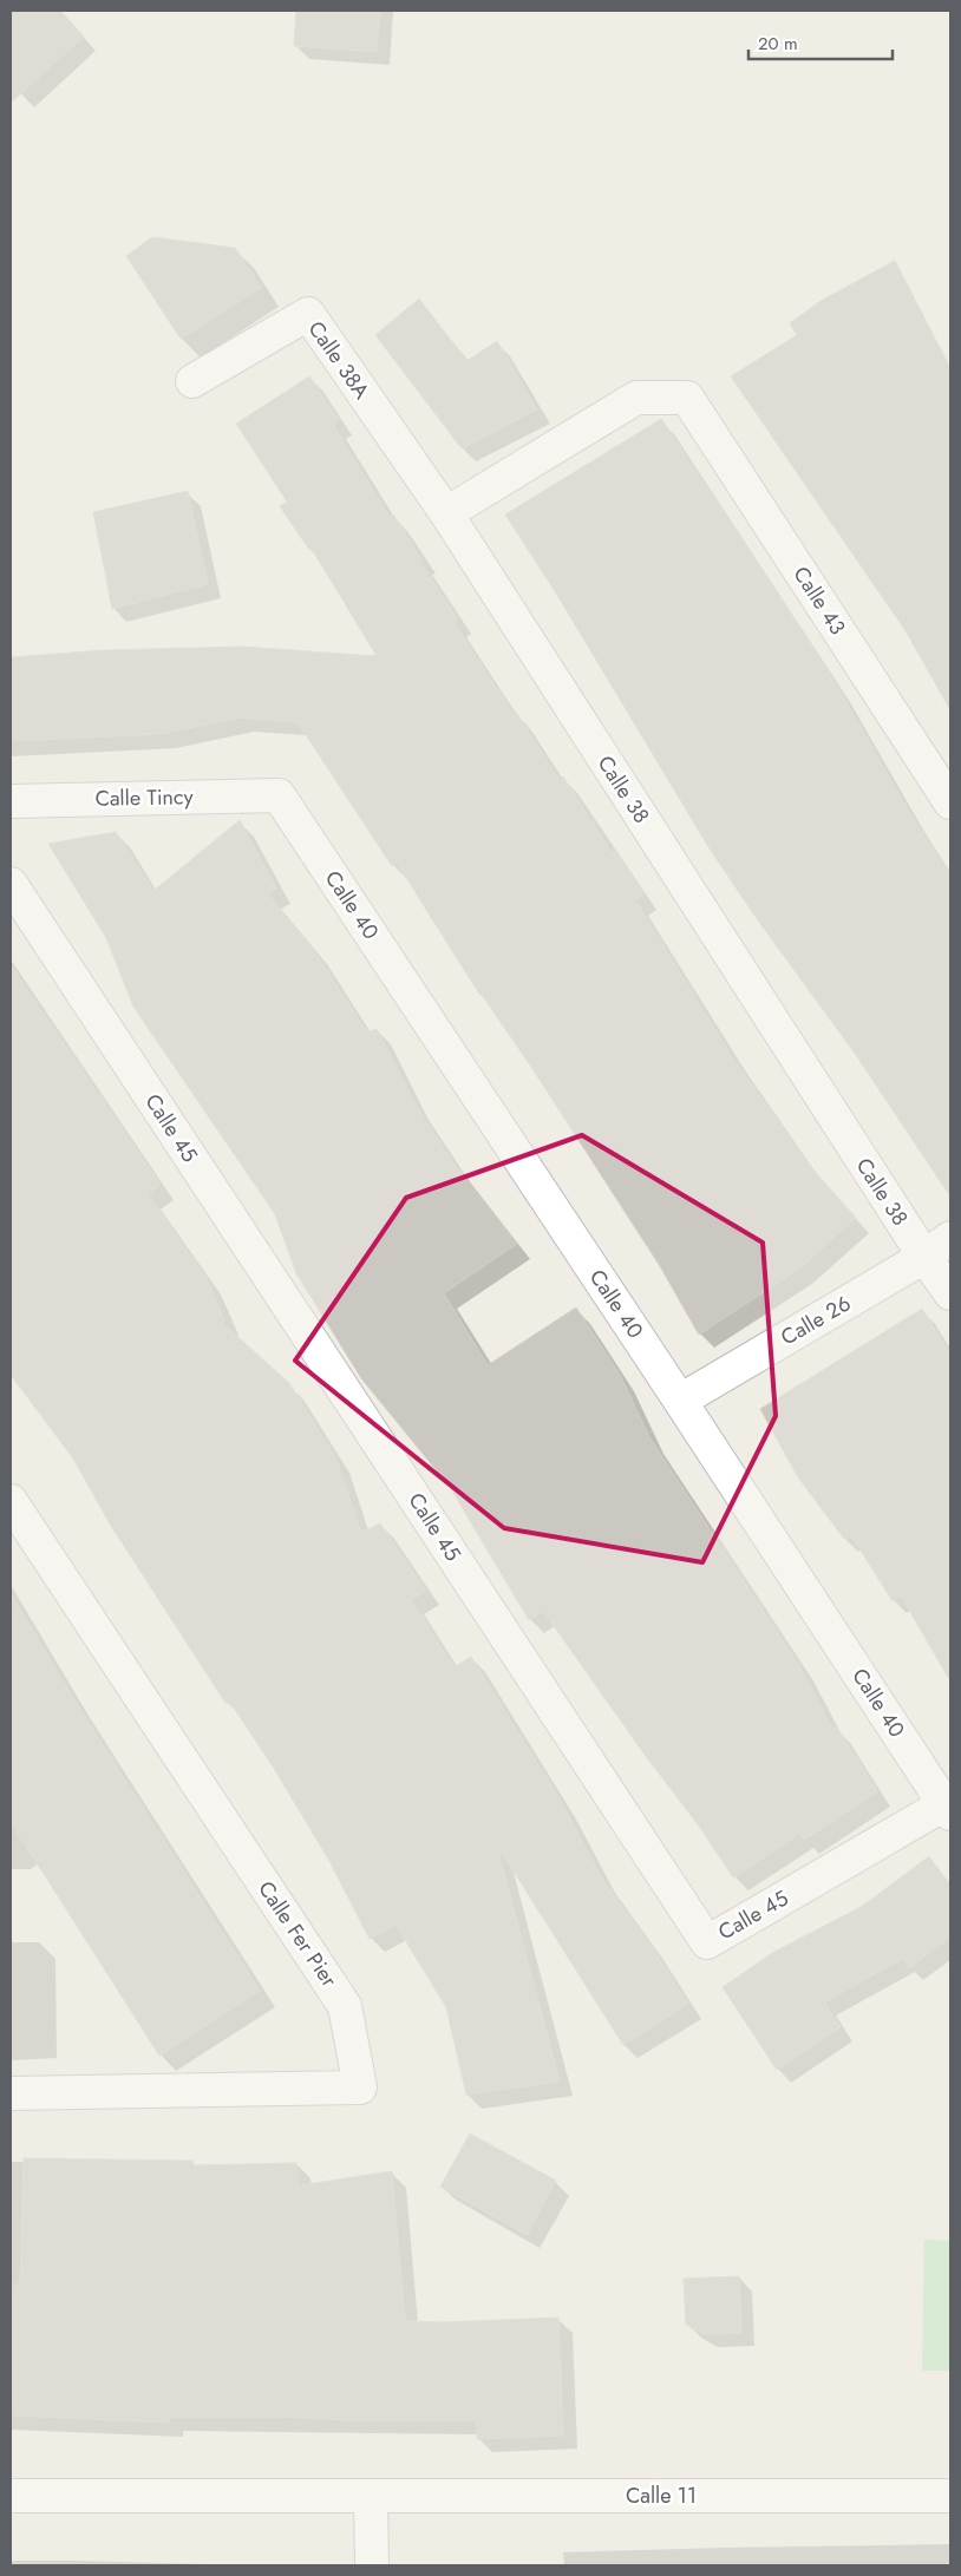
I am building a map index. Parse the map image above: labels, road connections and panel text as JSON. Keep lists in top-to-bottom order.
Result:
{
  "streets": {
    "street": [
      "Calle 38A",
      "Calle 43",
      "Calle 38",
      "Calle Tincy",
      "Calle 40",
      "Calle 45",
      "Calle 26",
      "Calle Fer Pier",
      "Calle 11"
    ]
  },
  "crossings": [
    ["Calle 38A", "Calle 43"],
    ["Calle 38A", "Calle 38"],
    ["Calle 43", "Calle 38"],
    ["Calle 38", "Calle 26"],
    ["Calle Tincy", "Calle 40"],
    ["Calle 40", "Calle 45"],
    ["Calle 40", "Calle 26"]
  ],
  "scale_bar": "20 m"
}
